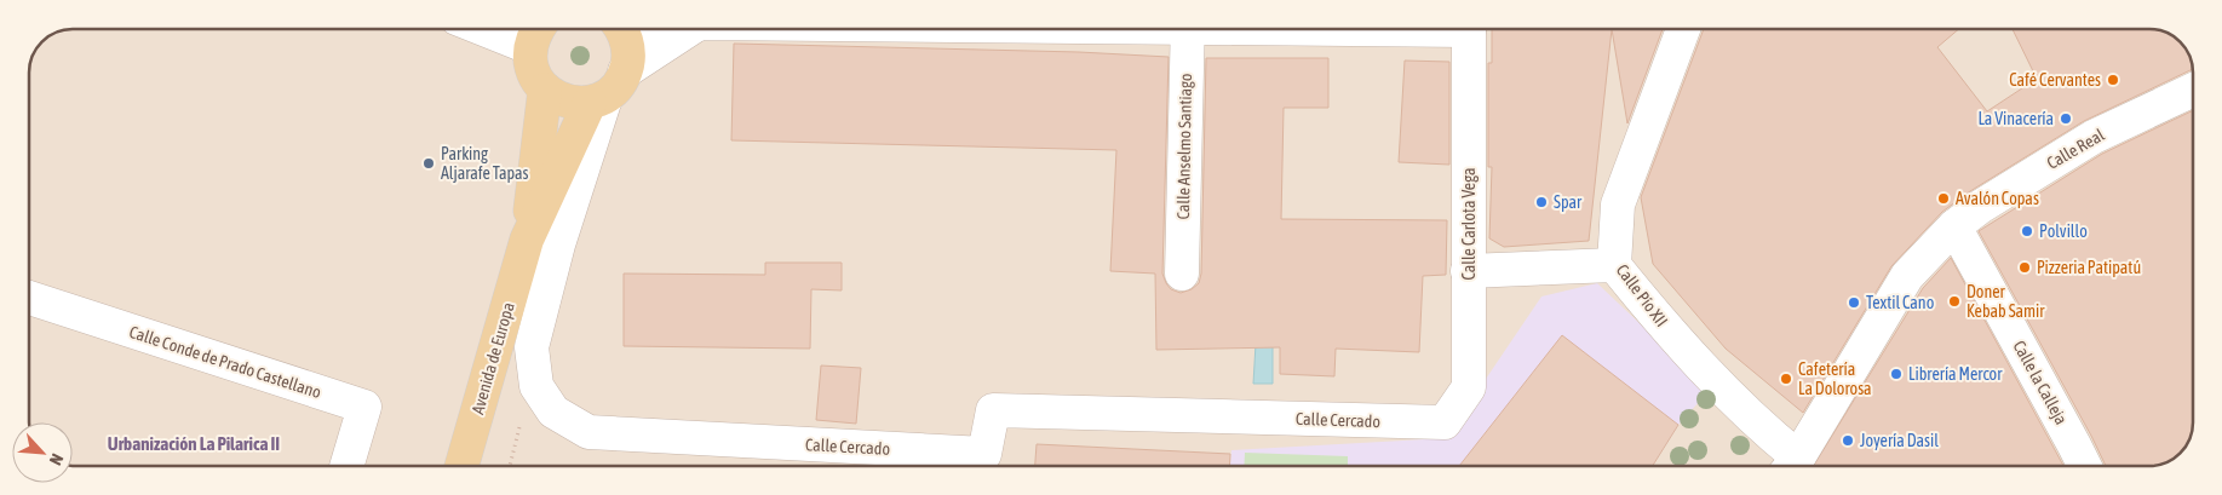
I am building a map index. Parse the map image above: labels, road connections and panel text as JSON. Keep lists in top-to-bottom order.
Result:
{
  "streets": {
    "main road": ["Avenida de Europa"],
    "street": [
      "Calle Anselmo Santiago",
      "Calle Real",
      "Calle Carlota Vega",
      "Calle Pío XII",
      "Calle Conde de Prado Castellano",
      "Calle la Calleja",
      "Calle Cercado"
    ]
  },
  "crossings": [
    ["Calle Real", "Calle la Calleja"],
    ["Calle Carlota Vega", "Calle Cercado"],
    ["Avenida de Europa", "Calle Cercado"]
  ],
  "districts": ["Urbanización La Pilarica II"],
  "places": [
    "Café Cervantes",
    "La Vinacería",
    "Parking Aljarafe Tapas",
    "Avalón Copas",
    "Spar",
    "Polvillo",
    "Pizzeria Patipatú",
    "Doner Kebab Samir",
    "Textil Cano",
    "Librería Mercor",
    "Cafetería La Dolorosa",
    "Joyería Dasil"
  ],
  "north": "bottom right"
}
